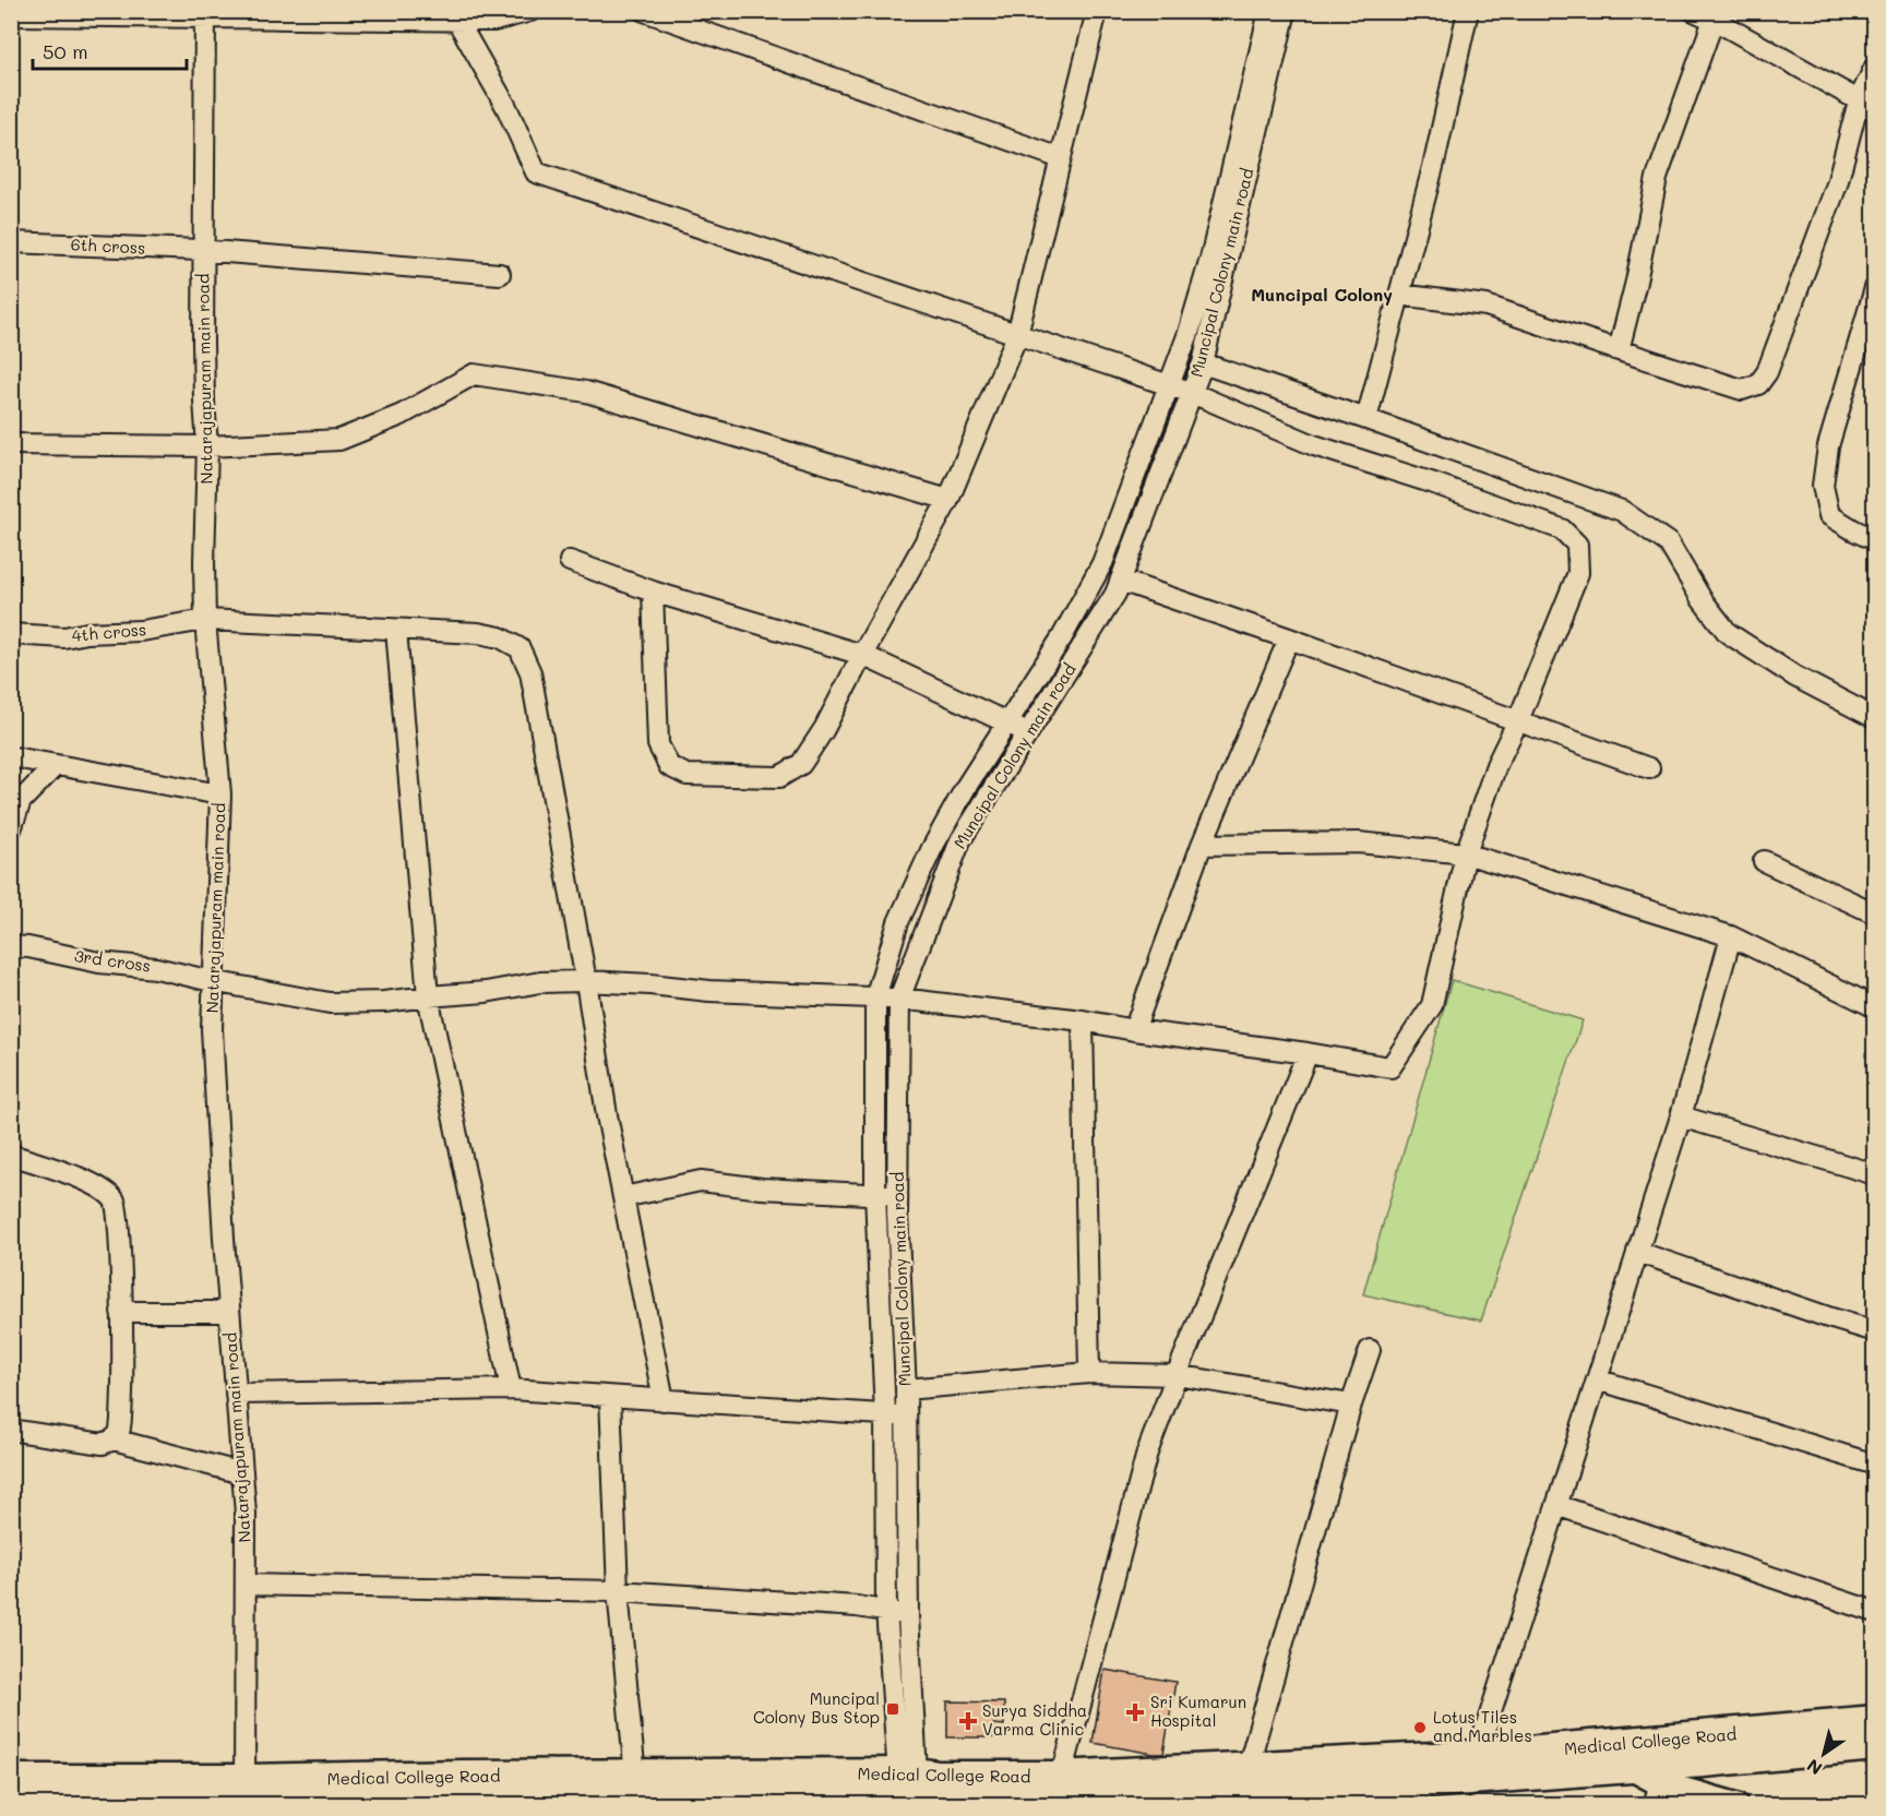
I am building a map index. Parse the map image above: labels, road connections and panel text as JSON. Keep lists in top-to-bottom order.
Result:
{
  "streets": {
    "main road": ["Medical College Road"],
    "street": [
      "6th cross",
      "Muncipal Colony main road",
      "Natarajapuram main road",
      "4th cross",
      "3rd cross"
    ]
  },
  "crossings": [
    ["6th cross", "Natarajapuram main road"],
    ["Muncipal Colony main road", "3rd cross"],
    ["Muncipal Colony main road", "Medical College Road"],
    ["Natarajapuram main road", "4th cross"],
    ["Natarajapuram main road", "3rd cross"],
    ["Natarajapuram main road", "Medical College Road"],
    ["4th cross", "3rd cross"]
  ],
  "districts": ["Muncipal Colony"],
  "places": {
    "transit": ["Muncipal Colony Bus Stop"],
    "health": ["Sri Kumarun Hospital", "Surya Siddha Varma Clinic"],
    "other": ["Lotus Tiles and Marbles"]
  },
  "scale_bar": "50 m",
  "north": "bottom left"
}
